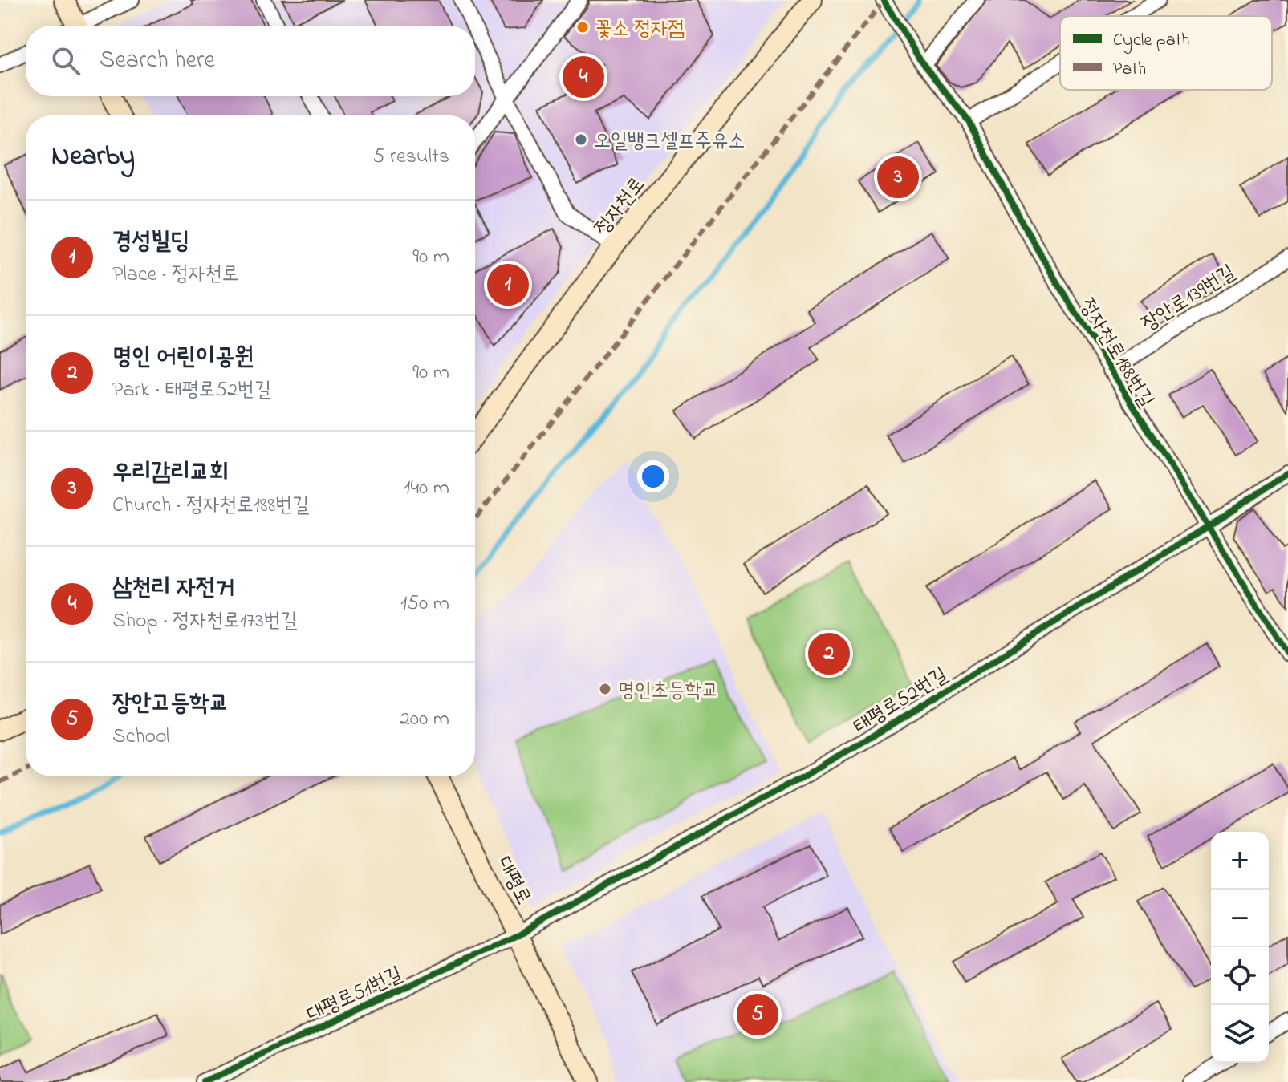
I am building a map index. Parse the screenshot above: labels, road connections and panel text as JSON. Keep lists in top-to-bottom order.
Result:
{
  "streets": {
    "street": [
      "정자천로",
      "장안로139번길",
      "정자천로188번길",
      "태평로52번길",
      "대평로",
      "대평로51번길"
    ]
  },
  "crossings": [
    ["장안로139번길", "정자천로188번길"],
    ["정자천로188번길", "태평로52번길"],
    ["태평로52번길", "대평로"],
    ["태평로52번길", "대평로51번길"],
    ["대평로", "대평로51번길"]
  ],
  "places": ["꽃소 정자점", "오일뱅크셀프주유소", "명인초등학교"],
  "legend": ["Cycle path", "Path"],
  "page": {
    "search": "Search here",
    "pins": [
      "4",
      "3",
      "1",
      "2",
      "5"
    ],
    "heading": ["Nearby", "5 results"],
    "list": [
      {
        "mark": "1",
        "name": "경성빌딩",
        "note": "Place · 정자천로",
        "value": "90 m"
      },
      {
        "mark": "2",
        "name": "명인 어린이공원",
        "note": "Park · 태평로52번길",
        "value": "90 m"
      },
      {
        "mark": "3",
        "name": "우리감리교회",
        "note": "Church · 정자천로188번길",
        "value": "140 m"
      },
      {
        "mark": "4",
        "name": "삼천리 자전거",
        "note": "Shop · 정자천로173번길",
        "value": "150 m"
      },
      {
        "mark": "5",
        "name": "장안고등학교",
        "note": "School",
        "value": "200 m"
      }
    ],
    "map_buttons": ["+", "−"]
  }
}
